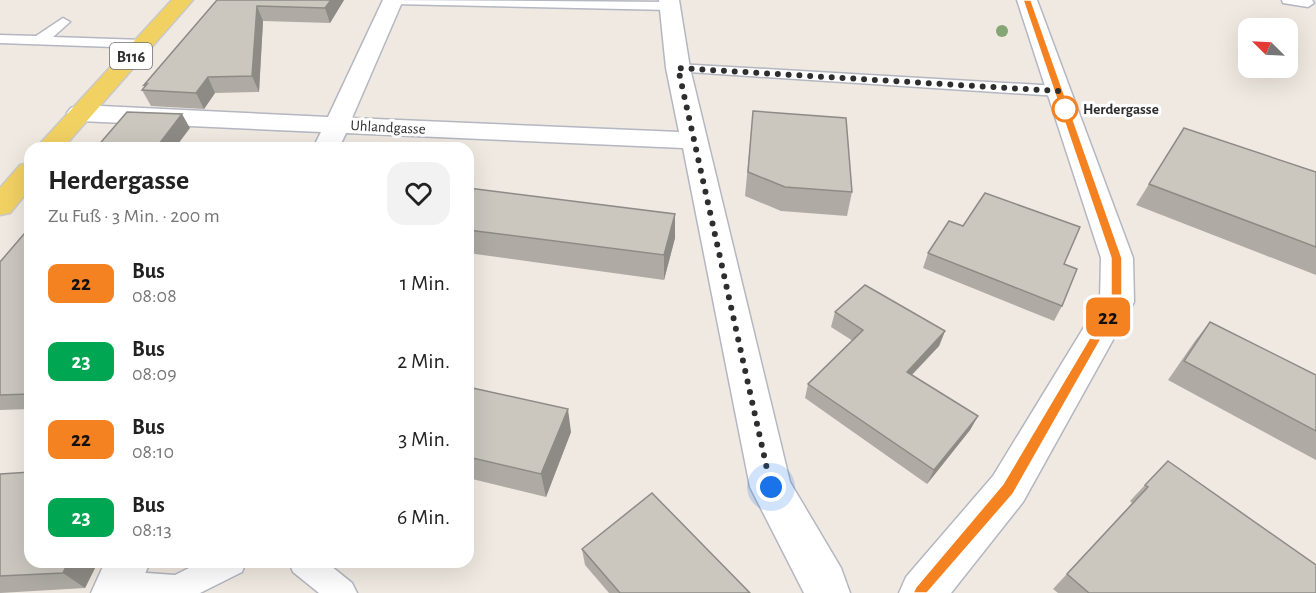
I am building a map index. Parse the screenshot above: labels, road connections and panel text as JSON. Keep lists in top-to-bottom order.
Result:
{
  "streets": {
    "main road": ["B116"],
    "street": ["Uhlandgasse"]
  },
  "crossings": [
    ["B116", "Uhlandgasse"]
  ],
  "places": ["Herdergasse"],
  "lines": ["bus line 22"],
  "north": "top left",
  "page": {
    "on_map": "22",
    "heading": ["Herdergasse", "Zu Fuß · 3 Min. · 200 m"],
    "list": [
      {
        "mark": "22",
        "name": "Bus",
        "note": "08:08",
        "value": "1 Min."
      },
      {
        "mark": "23",
        "name": "Bus",
        "note": "08:09",
        "value": "2 Min."
      },
      {
        "mark": "22",
        "name": "Bus",
        "note": "08:10",
        "value": "3 Min."
      },
      {
        "mark": "23",
        "name": "Bus",
        "note": "08:13",
        "value": "6 Min."
      }
    ]
  }
}
